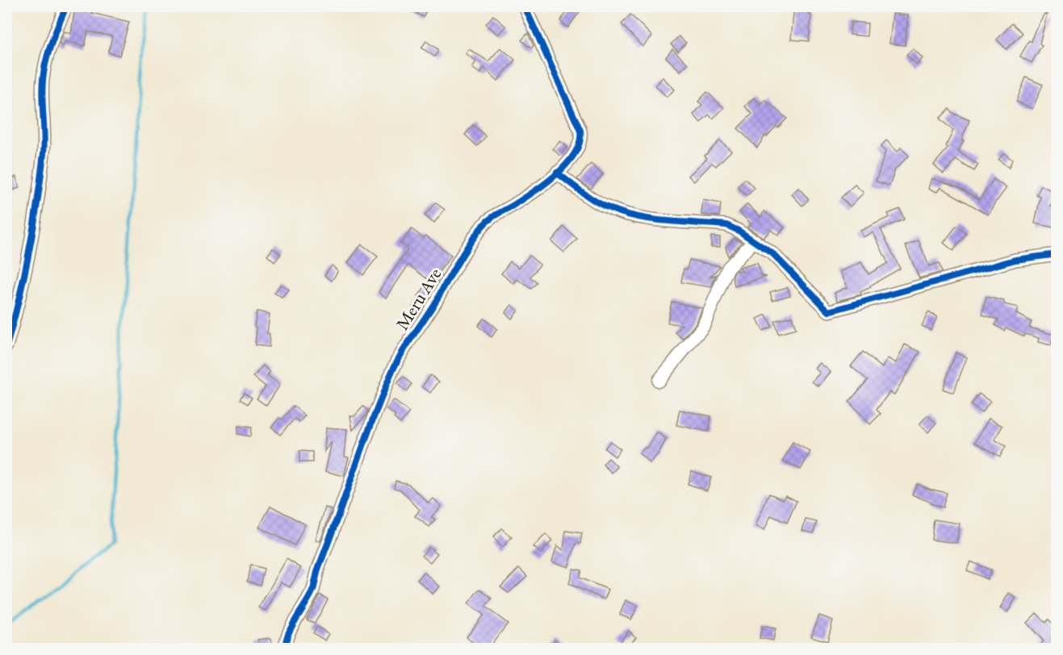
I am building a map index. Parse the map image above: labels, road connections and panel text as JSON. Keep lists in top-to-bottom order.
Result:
{
  "streets": {
    "street": ["Meru Ave"]
  }
}
